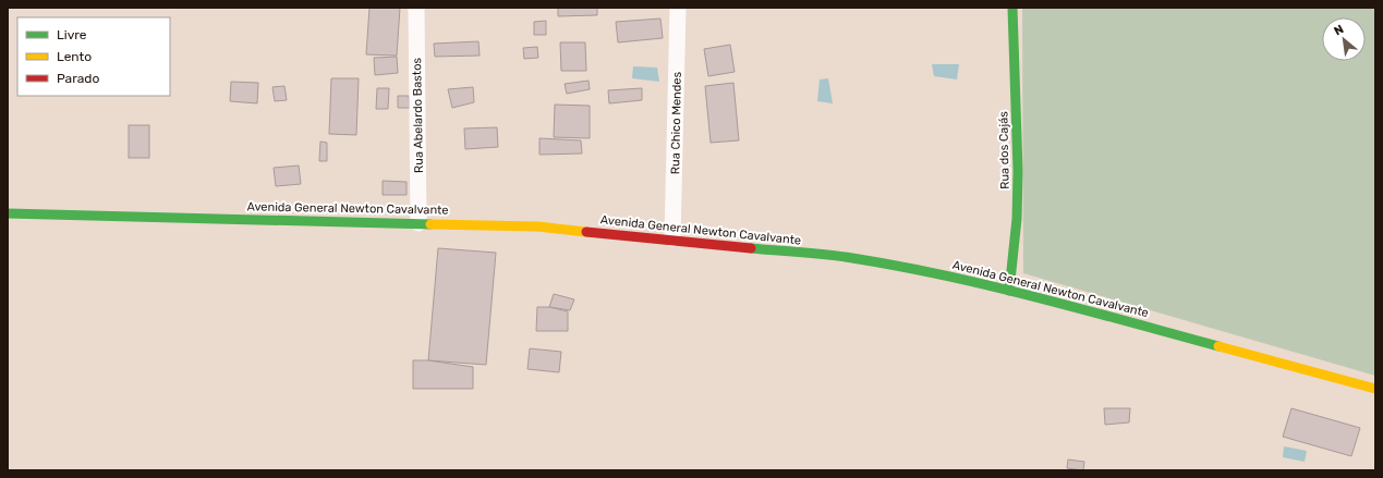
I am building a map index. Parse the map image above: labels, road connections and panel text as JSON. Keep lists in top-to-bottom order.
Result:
{
  "streets": {
    "main road": ["Rua dos Cajás", "Avenida General Newton Cavalvante"],
    "street": ["Rua Abelardo Bastos", "Rua Chico Mendes"]
  },
  "crossings": [
    ["Rua Abelardo Bastos", "Avenida General Newton Cavalvante"],
    ["Rua Chico Mendes", "Avenida General Newton Cavalvante"],
    ["Rua dos Cajás", "Avenida General Newton Cavalvante"]
  ],
  "legend": ["Livre", "Lento", "Parado"],
  "north": "top left"
}
